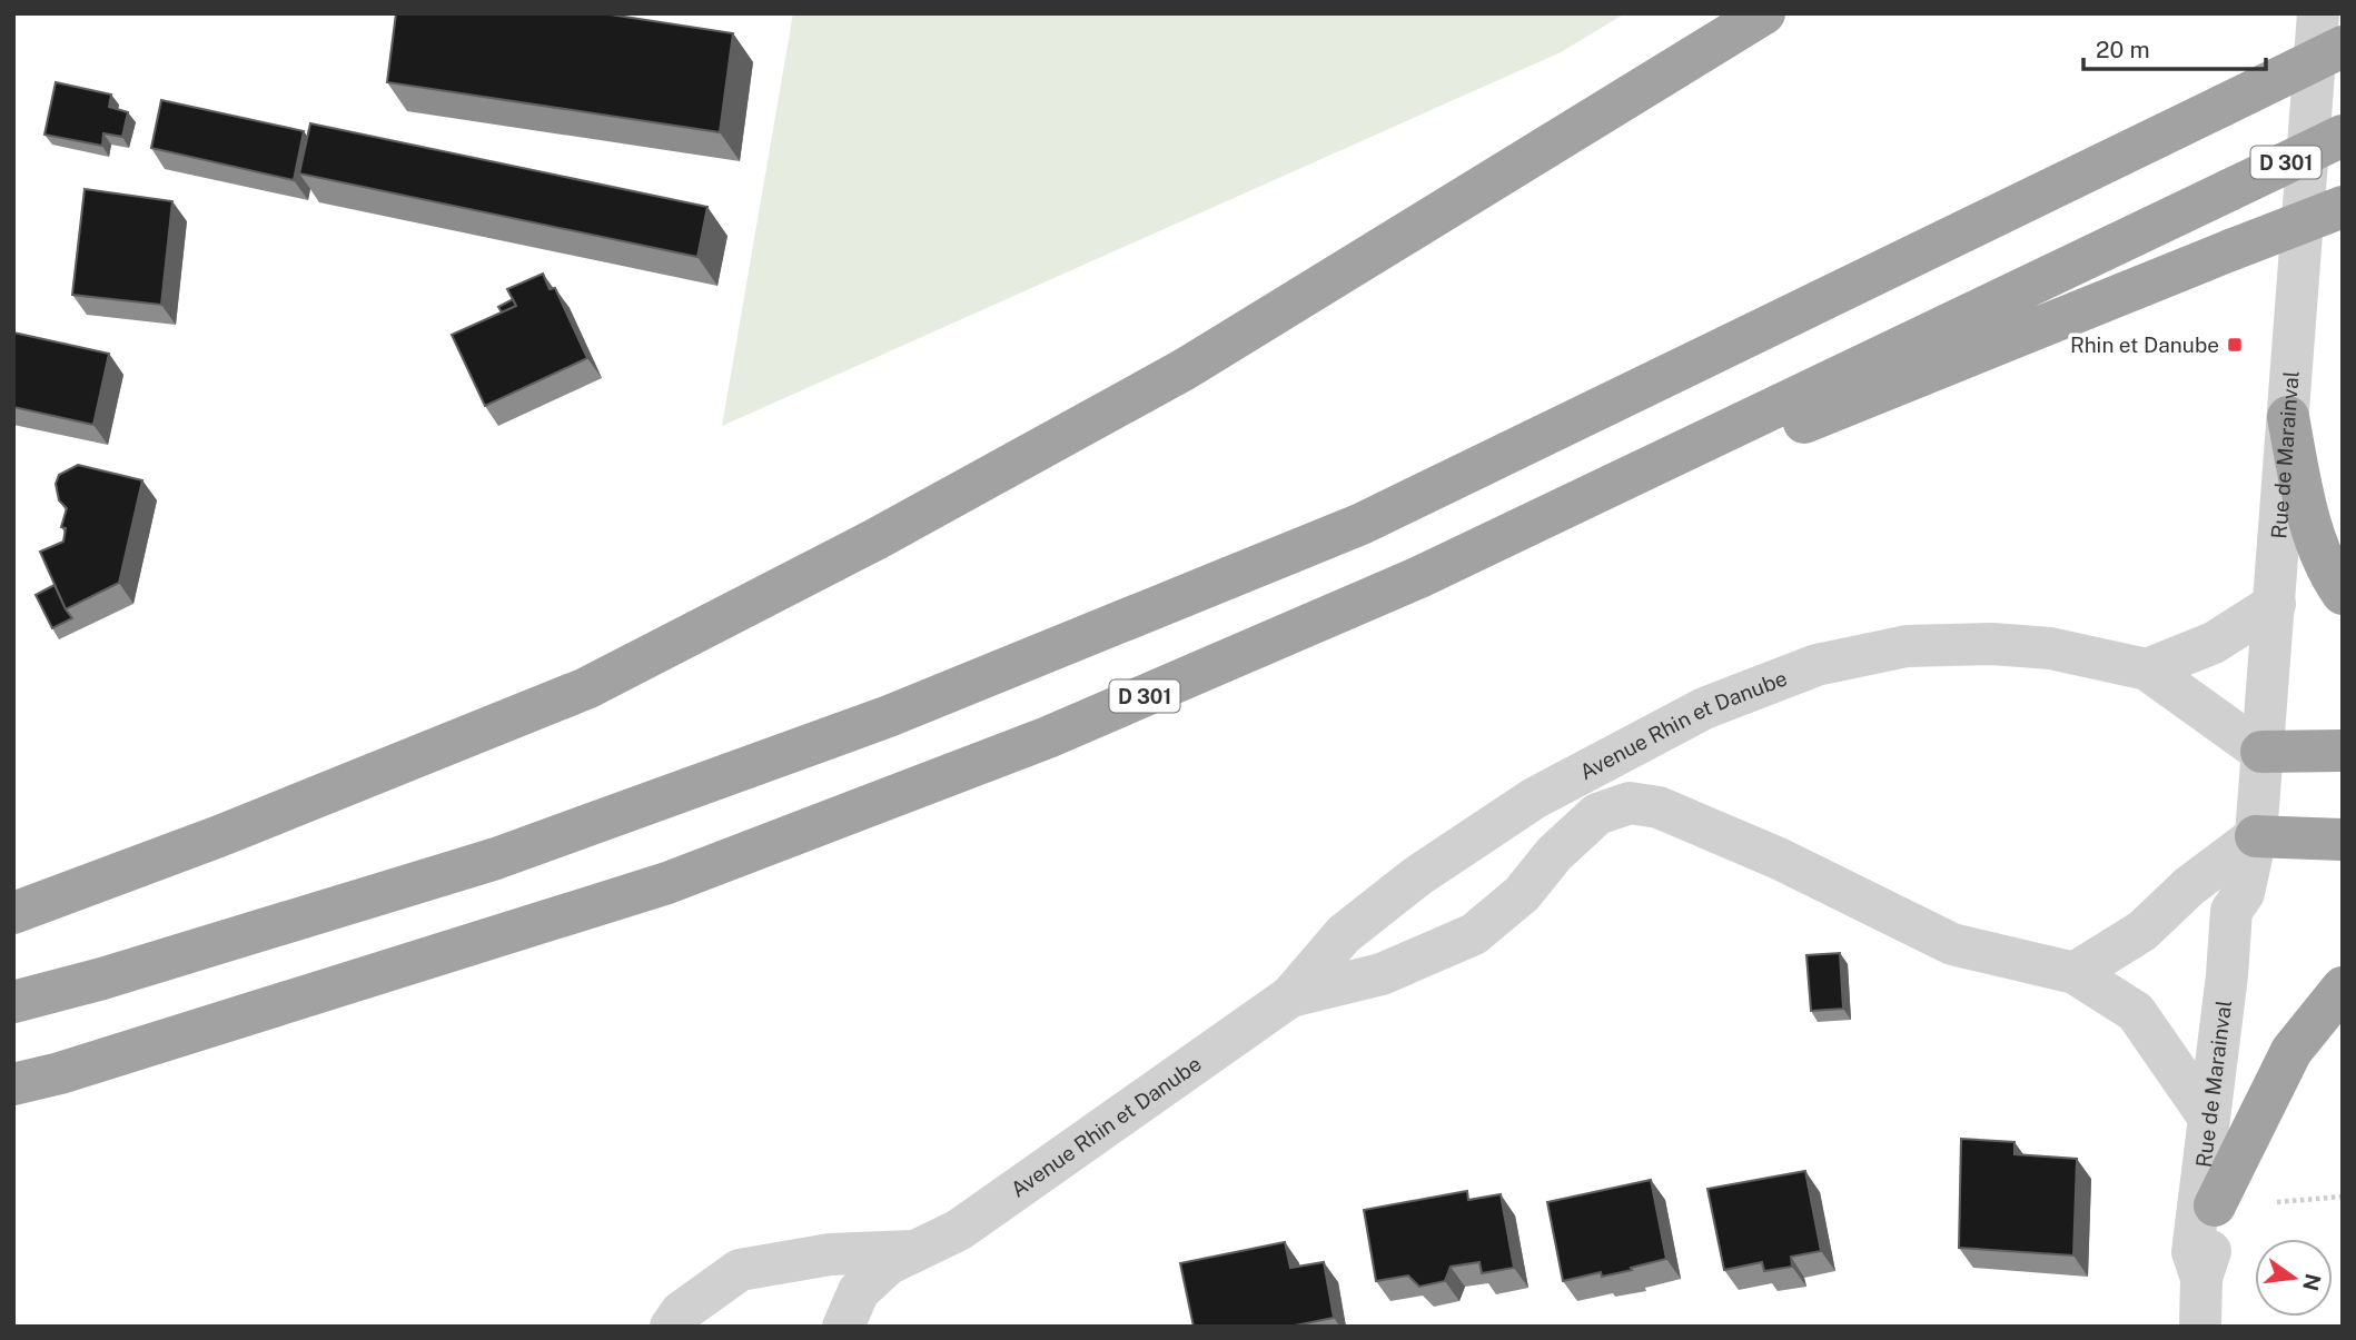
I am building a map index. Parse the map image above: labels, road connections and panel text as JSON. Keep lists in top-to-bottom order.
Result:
{
  "streets": {
    "highway": ["D 301"],
    "street": ["Rue de Marainval", "Avenue Rhin et Danube"]
  },
  "crossings": [
    ["Rue de Marainval", "Avenue Rhin et Danube"]
  ],
  "places": {
    "transit": ["Rhin et Danube"]
  },
  "scale_bar": "20 m",
  "north": "right"
}
